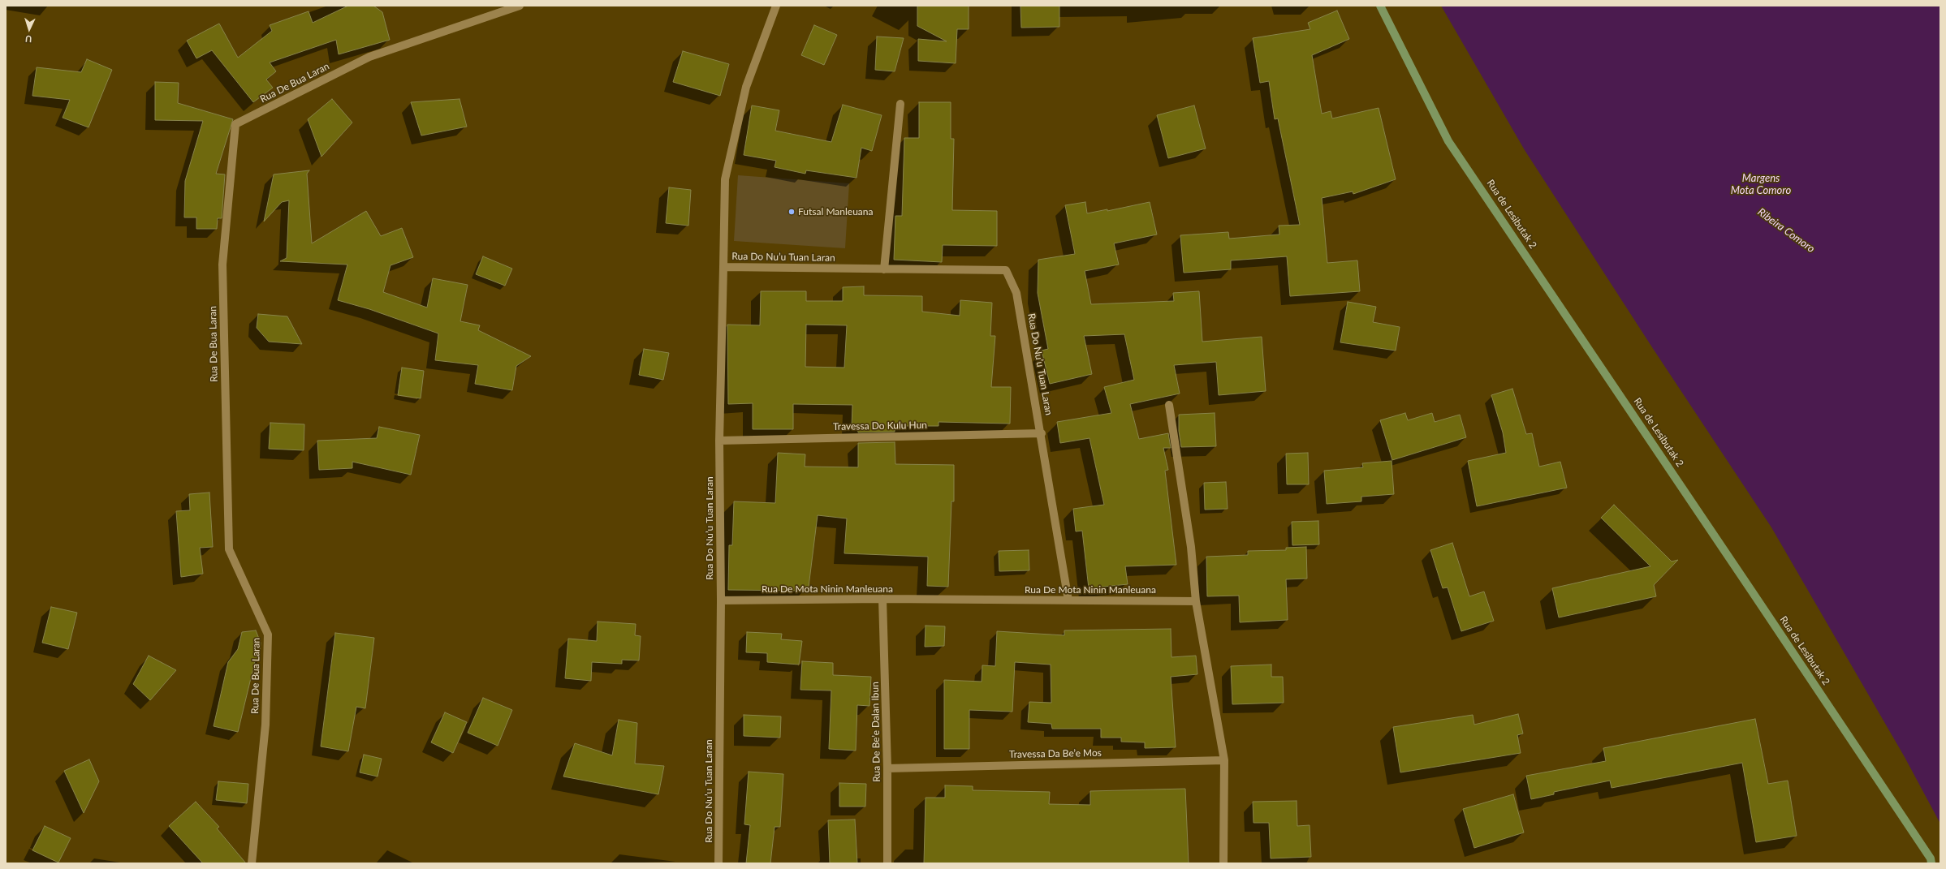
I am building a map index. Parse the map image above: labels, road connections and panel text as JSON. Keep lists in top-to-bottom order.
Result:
{
  "streets": {
    "main road": ["Rua de Lesibutak 2"],
    "street": [
      "Rua De Bua Laran",
      "Rua Do Nu’u Tuan Laran",
      "Travessa Do Kulu Hun",
      "Rua De Mota Ninin Manleuana",
      "Rua De Be’e Dalan Ibun",
      "Travessa Da Be’e Mos"
    ]
  },
  "crossings": [
    ["Rua Do Nu’u Tuan Laran", "Travessa Do Kulu Hun"],
    ["Rua Do Nu’u Tuan Laran", "Rua De Mota Ninin Manleuana"],
    ["Rua De Mota Ninin Manleuana", "Rua De Be’e Dalan Ibun"],
    ["Rua De Be’e Dalan Ibun", "Travessa Da Be’e Mos"]
  ],
  "water": ["Margens Mota Comoro", "Ribeira Comoro"],
  "places": ["Futsal Manleuana"],
  "north": "bottom"
}
